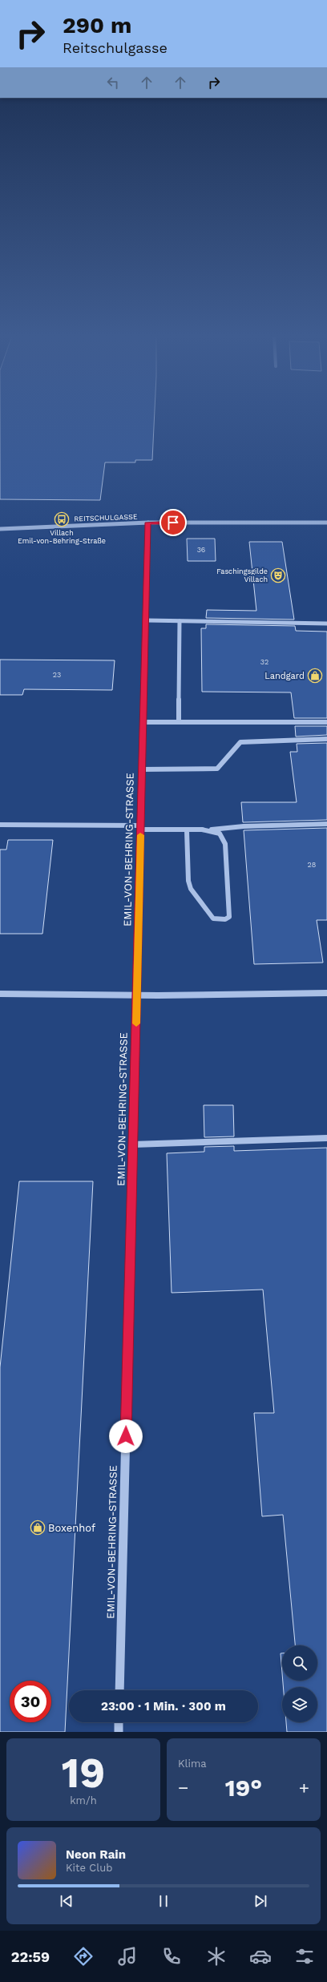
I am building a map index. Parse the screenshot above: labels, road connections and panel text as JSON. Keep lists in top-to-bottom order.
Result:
{
  "streets": {
    "street": ["REITSCHULGASSE", "EMIL-VON-BEHRING-STRASSE"]
  },
  "crossings": [
    ["REITSCHULGASSE", "EMIL-VON-BEHRING-STRASSE"]
  ],
  "places": {
    "bus stop": ["Villach Emil-von-Behring-Straße"],
    "theatre": ["Faschingsgilde Villach"],
    "shop": ["Landgard", "Boxenhof"]
  },
  "house_numbers": [
    "36",
    "32",
    "23",
    "28"
  ],
  "page": {
    "turn": ["290 m", "Reitschulgasse"],
    "limit": "30",
    "trip": "23:00 · 1 Min. · 300 m",
    "tile": [
      ["19", "km/h"],
      "Klima"
    ],
    "heat": ["−", "19°", "+"],
    "song": ["Neon Rain", "Kite Club"],
    "tabs": "22:59"
  }
}
